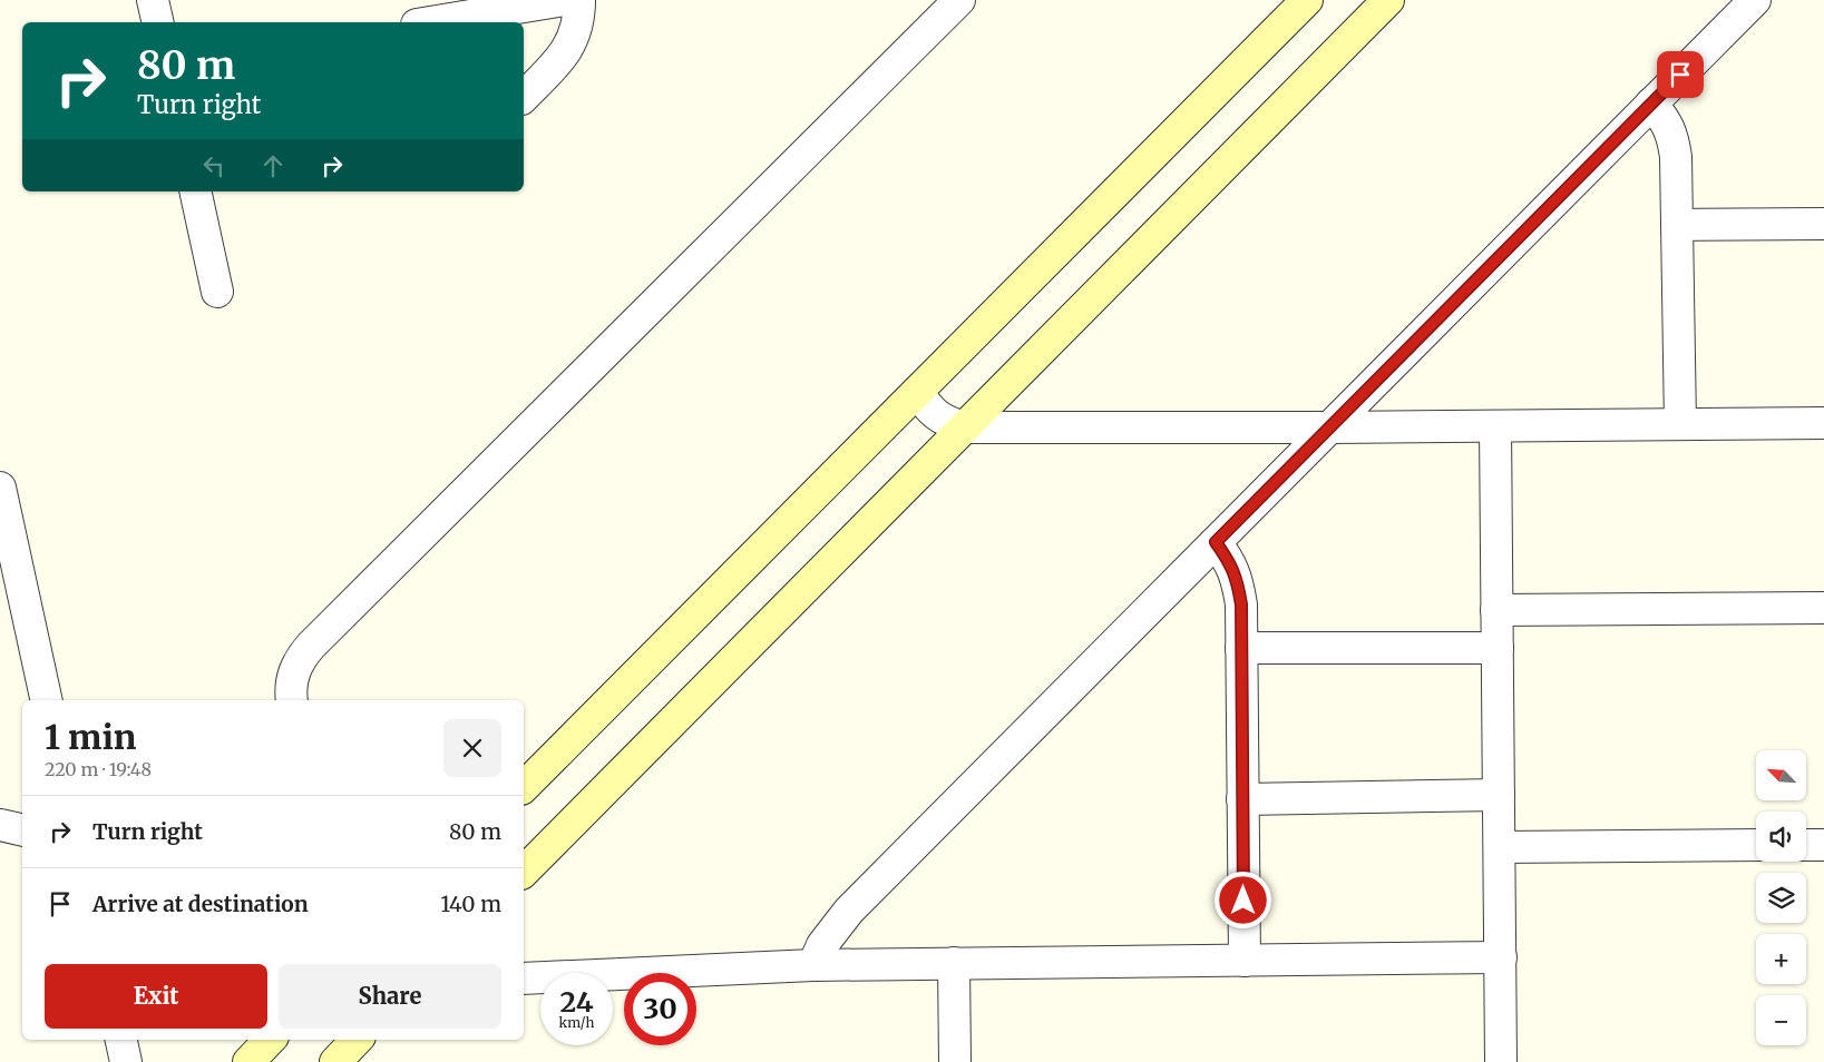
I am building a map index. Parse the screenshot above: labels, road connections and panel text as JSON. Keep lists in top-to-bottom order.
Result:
{
  "north": "top left",
  "page": {
    "turn": ["80 m", "Turn right"],
    "heading": ["1 min", "220 m · 19:48"],
    "map_buttons": ["+", "−"],
    "list": [
      {
        "name": "Turn right",
        "value": "80 m"
      },
      {
        "name": "Arrive at destination",
        "value": "140 m"
      }
    ],
    "buttons": ["Exit", "Share"],
    "speed": "24 km/h",
    "limit": "30"
  }
}
